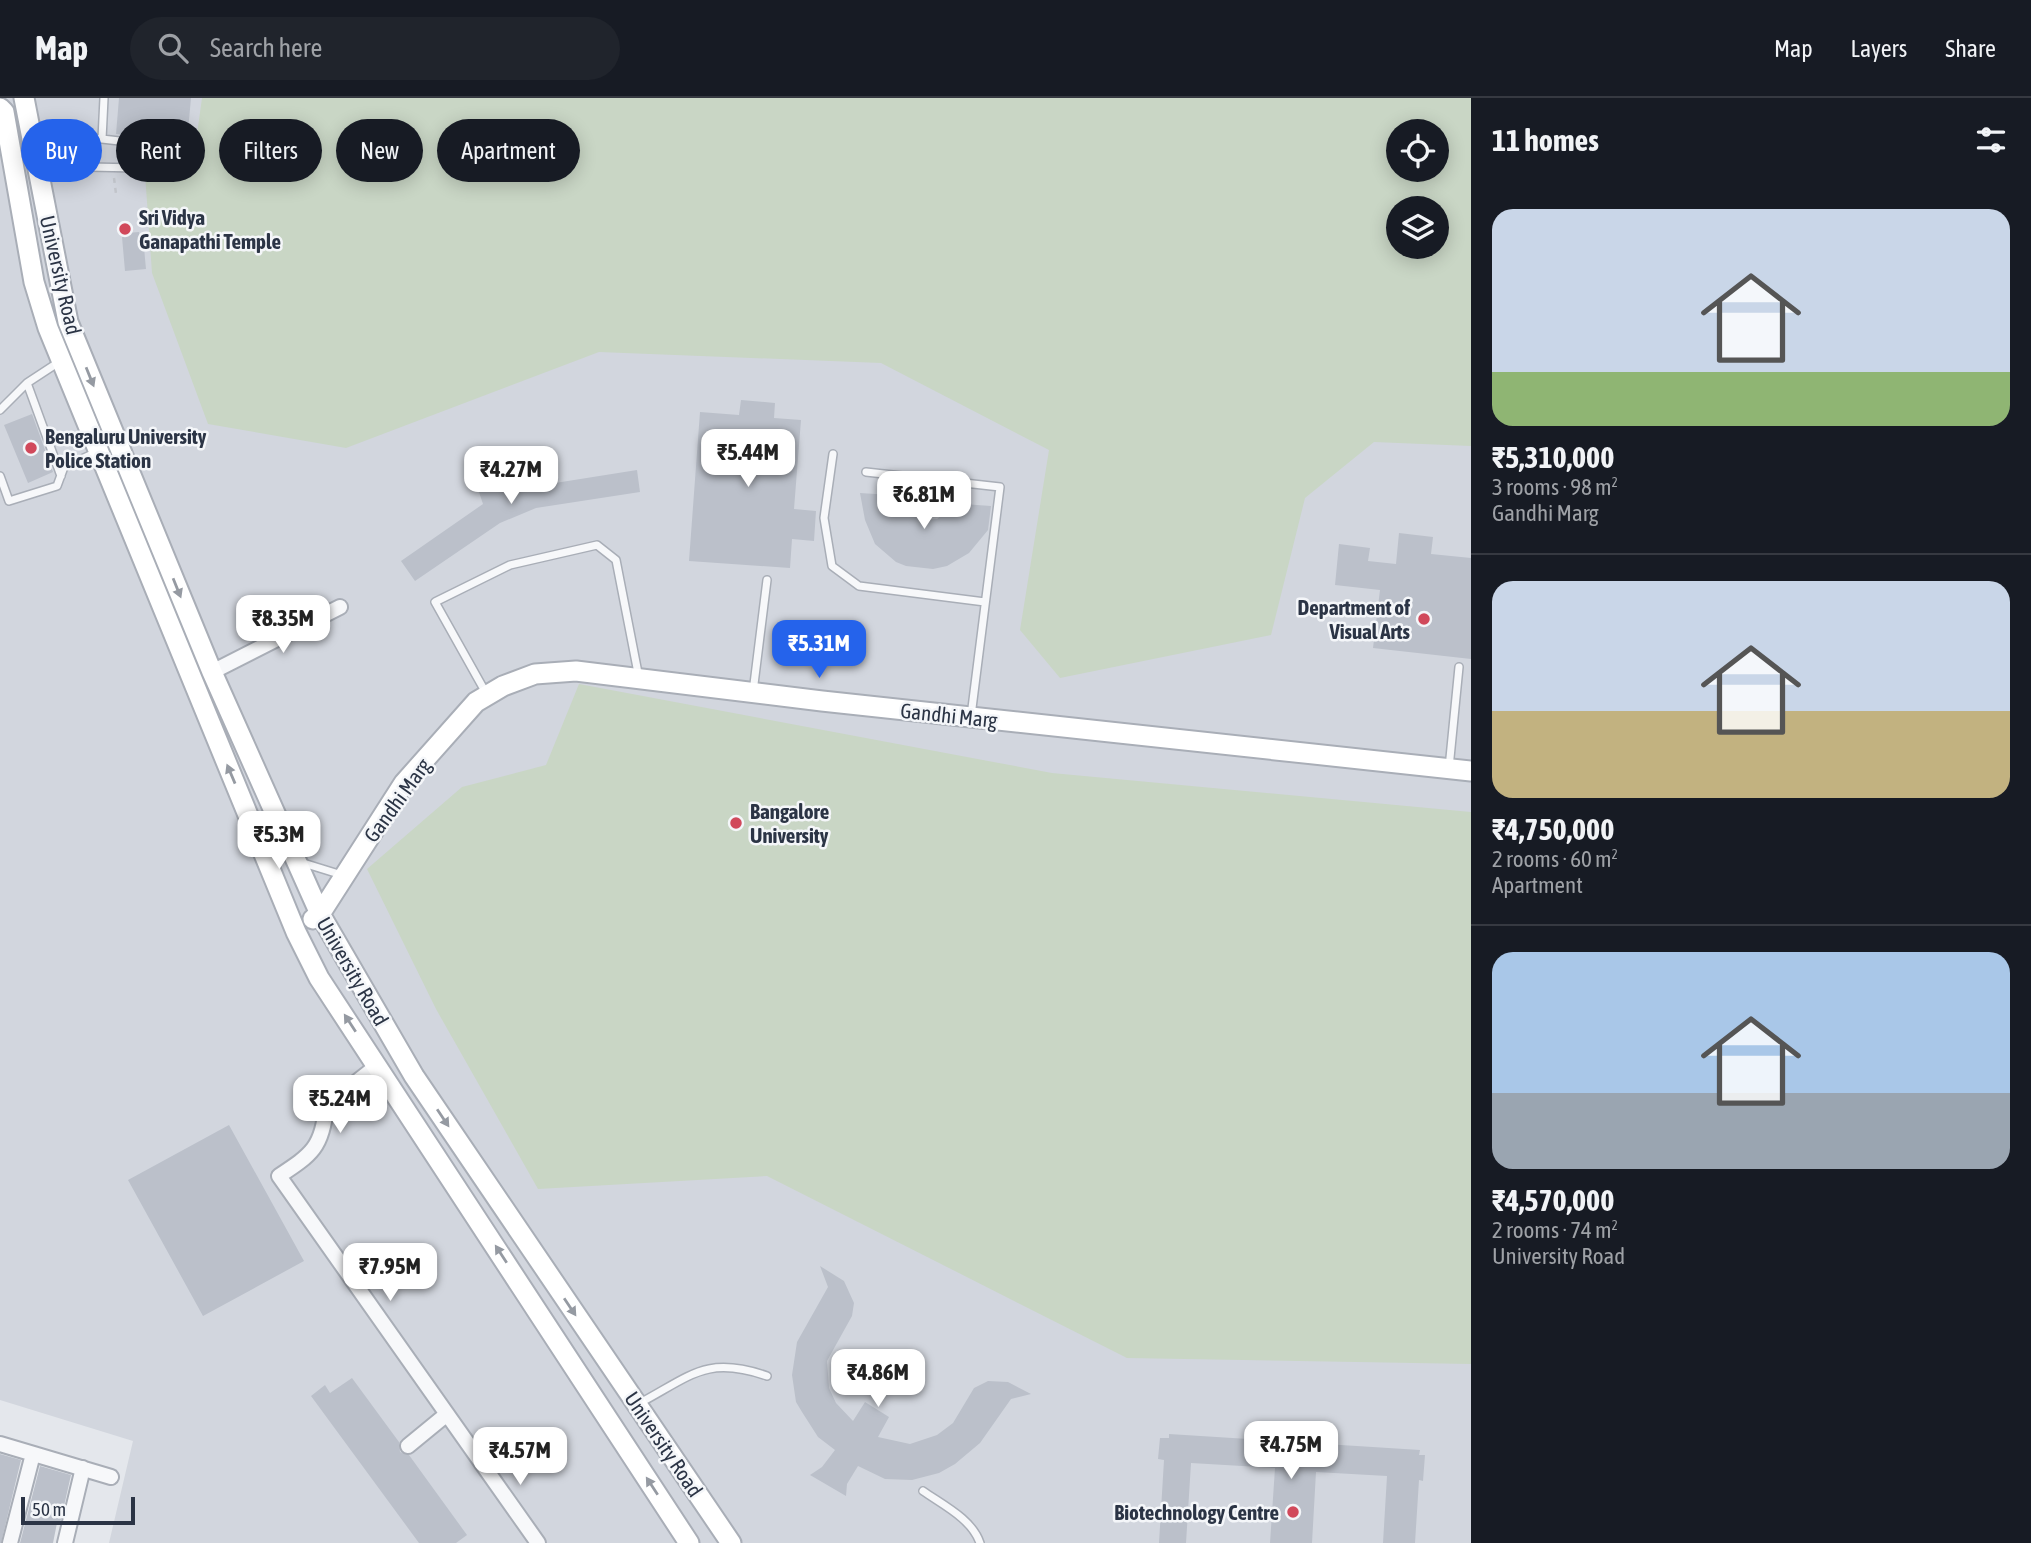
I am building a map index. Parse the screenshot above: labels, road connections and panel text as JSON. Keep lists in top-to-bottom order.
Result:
{
  "streets": {
    "main road": ["University Road", "Gandhi Marg"]
  },
  "crossings": [
    ["University Road", "Gandhi Marg"]
  ],
  "places": [
    "Sri Vidya Ganapathi Temple",
    "Bengaluru University Police Station",
    "Department of Visual Arts",
    "Bangalore University",
    "Biotechnology Centre"
  ],
  "scale_bar": "50 m",
  "page": {
    "header": "Map",
    "search": "Search here",
    "nav": ["Map", "Layers", "Share"],
    "heading": "11 homes",
    "chip": [
      "Buy",
      "Rent",
      "Filters",
      "New",
      "Apartment"
    ],
    "list": [
      {
        "name": "₹5,310,000",
        "note": "3 rooms · 98 m² · Gandhi Marg"
      },
      {
        "name": "₹4,750,000",
        "note": "2 rooms · 60 m² · Apartment"
      },
      {
        "name": "₹4,570,000",
        "note": "2 rooms · 74 m² · University Road"
      }
    ],
    "price": [
      "₹5.44M",
      "₹4.27M",
      "₹6.81M",
      "₹8.35M",
      "₹5.31M",
      "₹5.3M",
      "₹5.24M",
      "₹7.95M",
      "₹4.86M",
      "₹4.75M",
      "₹4.57M"
    ],
    "scale": "50 m"
  }
}
